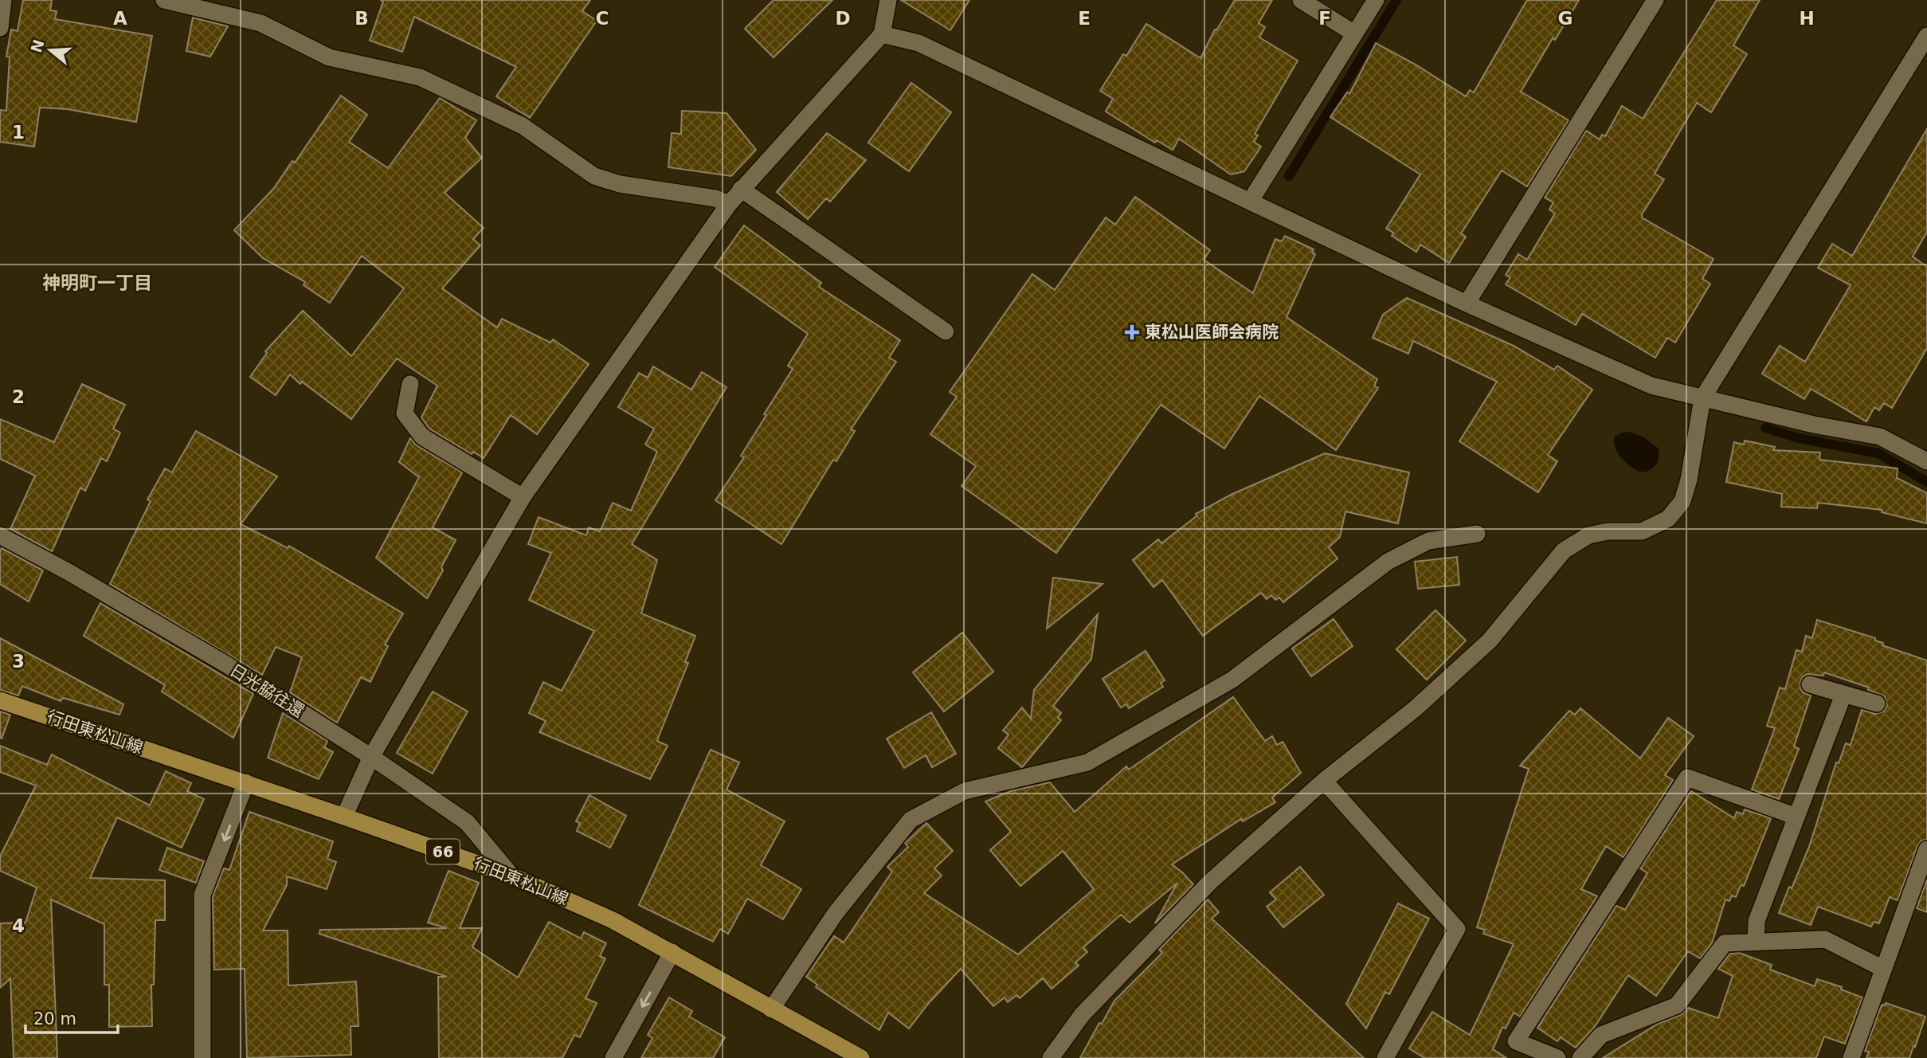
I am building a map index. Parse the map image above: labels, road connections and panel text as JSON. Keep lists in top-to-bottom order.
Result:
{
  "streets": {
    "main road": ["行田東松山線", "66"],
    "street": ["日光脇往還"]
  },
  "crossings": [
    ["日光脇往還", "行田東松山線"]
  ],
  "districts": ["神明町一丁目"],
  "places": {
    "health": ["東松山医師会病院"]
  },
  "scale_bar": "20 m",
  "north": "left",
  "grid": {
    "columns": [
      "A",
      "B",
      "C",
      "D",
      "E",
      "F",
      "G",
      "H"
    ],
    "rows": [
      "1",
      "2",
      "3",
      "4"
    ]
  }
}
